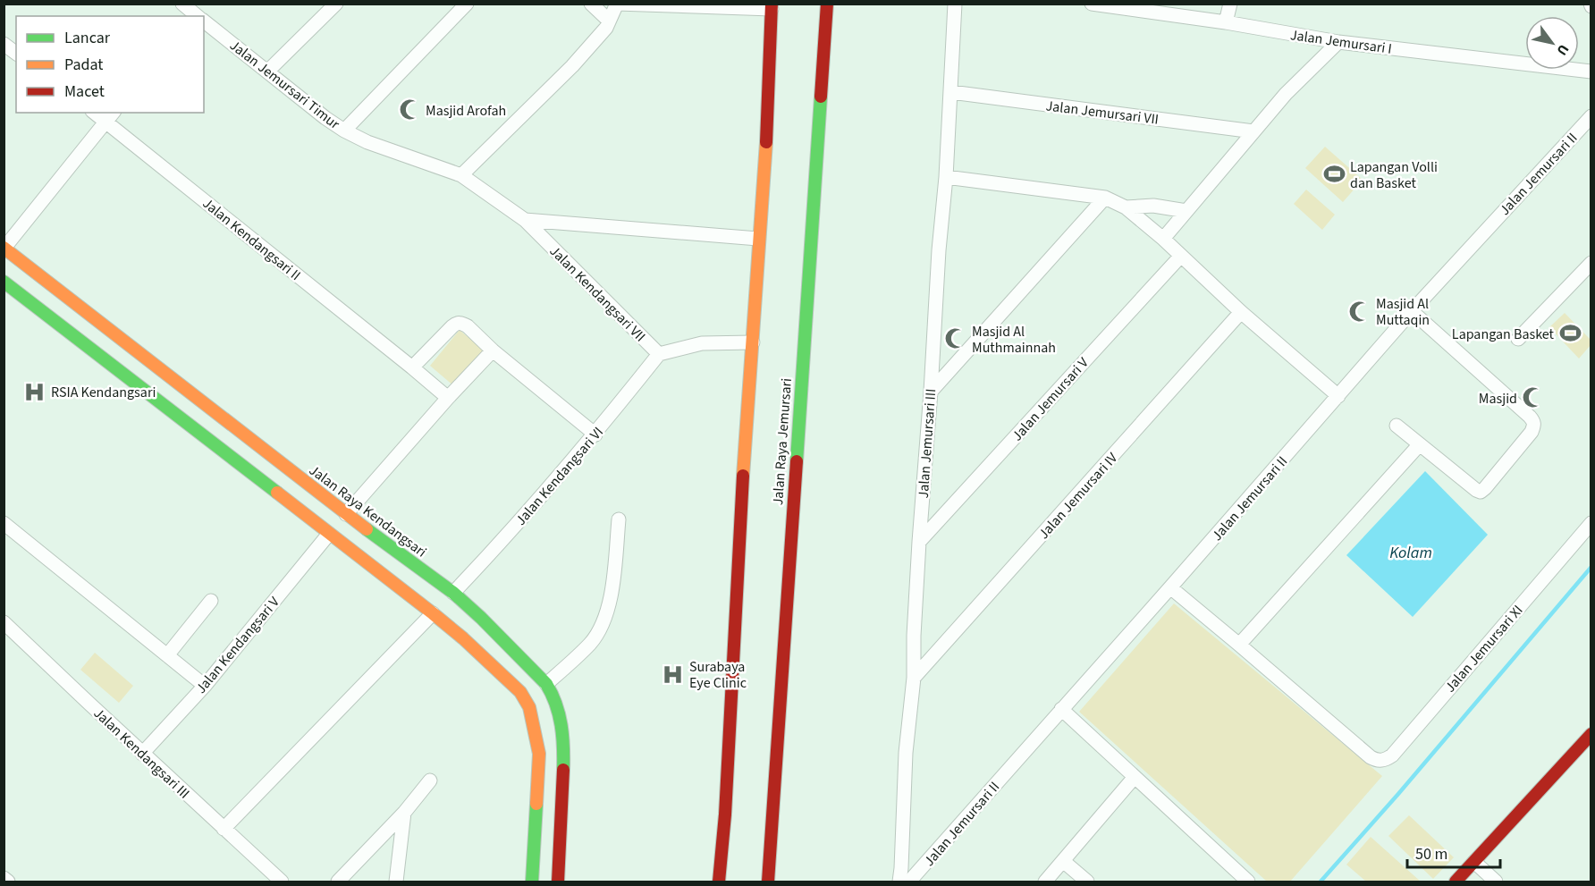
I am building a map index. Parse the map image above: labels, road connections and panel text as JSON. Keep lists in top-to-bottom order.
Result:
{
  "streets": {
    "main road": ["Jalan Raya Jemursari", "Jalan Raya Kendangsari"],
    "street": [
      "Jalan Jemursari I",
      "Jalan Jemursari Timur",
      "Jalan Jemursari VII",
      "Jalan Jemursari II",
      "Jalan Kendangsari II",
      "Jalan Kendangsari VII",
      "Jalan Jemursari V",
      "Jalan Jemursari III",
      "Jalan Kendangsari VI",
      "Jalan Jemursari IV",
      "Jalan Kendangsari V",
      "Jalan Jemursari XI",
      "Jalan Kendangsari III"
    ]
  },
  "crossings": [
    ["Jalan Jemursari Timur", "Jalan Kendangsari VII"],
    ["Jalan Jemursari VII", "Jalan Jemursari III"],
    ["Jalan Kendangsari VII", "Jalan Kendangsari VI"],
    ["Jalan Jemursari V", "Jalan Jemursari III"],
    ["Jalan Jemursari III", "Jalan Jemursari IV"],
    ["Jalan Kendangsari VI", "Jalan Raya Kendangsari"],
    ["Jalan Raya Kendangsari", "Jalan Kendangsari V"],
    ["Jalan Kendangsari V", "Jalan Kendangsari III"]
  ],
  "water": ["Kolam"],
  "places": {
    "mosque": [
      "Masjid Arofah",
      "Masjid Al Muttaqin",
      "Masjid Al Muthmainnah",
      "Masjid"
    ],
    "sports": ["Lapangan Volli dan Basket", "Lapangan Basket"],
    "hospital": ["RSIA Kendangsari", "Surabaya Eye Clinic"]
  },
  "legend": ["Lancar", "Padat", "Macet"],
  "scale_bar": "50 m",
  "north": "bottom right"
}
